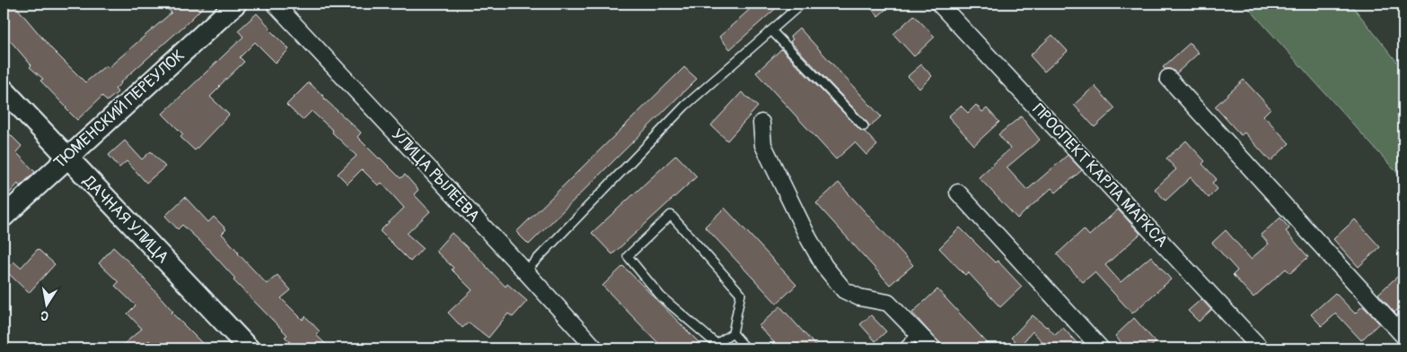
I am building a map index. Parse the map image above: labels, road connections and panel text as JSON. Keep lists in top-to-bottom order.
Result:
{
  "streets": {
    "street": [
      "ТЮМЕНСКИЙ ПЕРЕУЛОК",
      "УЛИЦА РЫЛЕЕВА",
      "ПРОСПЕКТ КАРЛА МАРКСА",
      "ДАЧНАЯ УЛИЦА"
    ]
  },
  "crossings": [
    ["ТЮМЕНСКИЙ ПЕРЕУЛОК", "ДАЧНАЯ УЛИЦА"]
  ],
  "north": "bottom"
}
